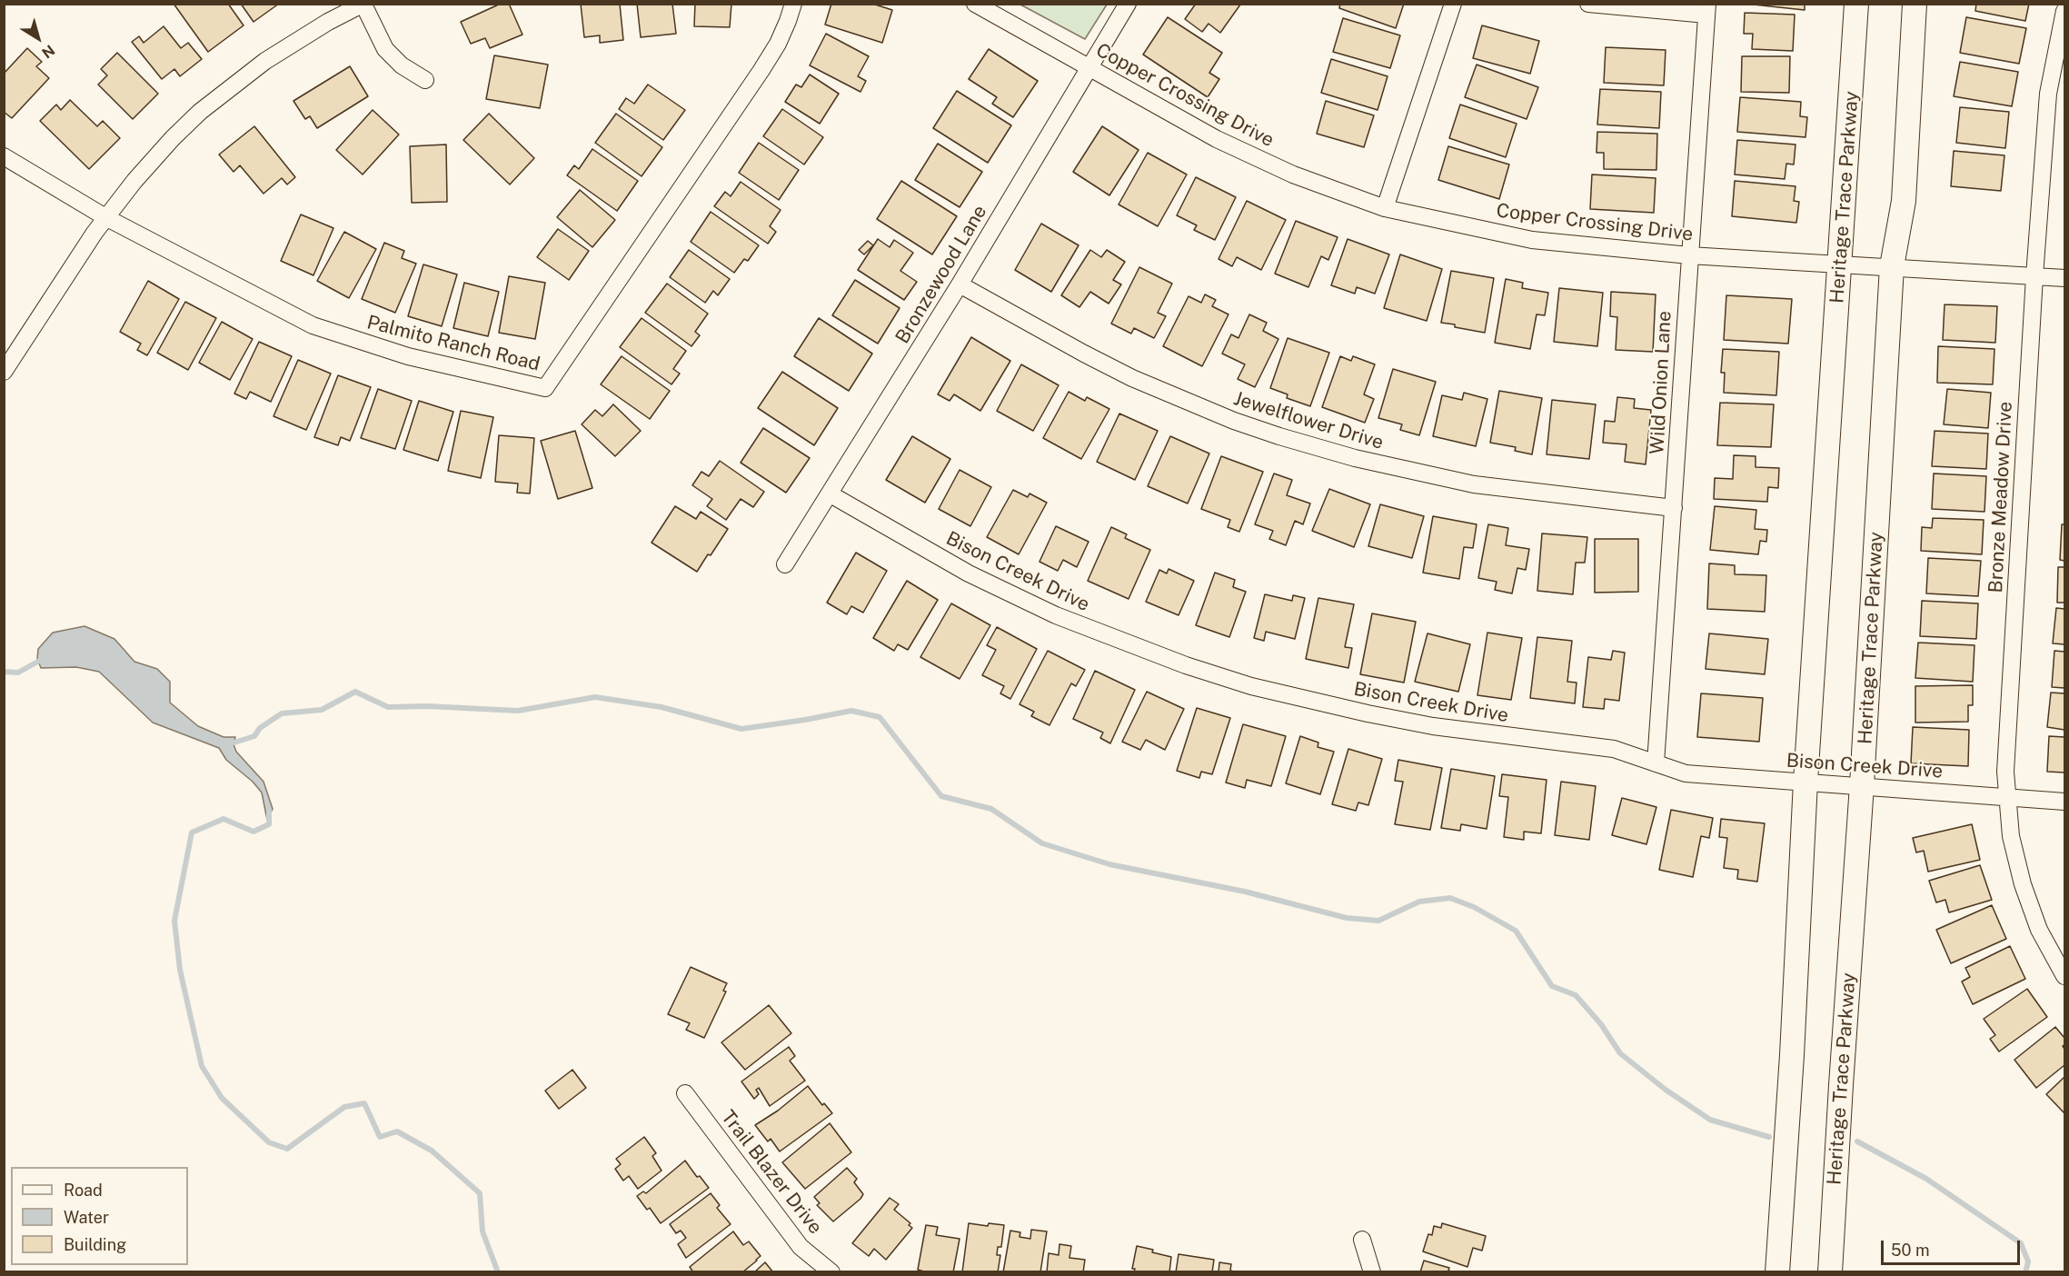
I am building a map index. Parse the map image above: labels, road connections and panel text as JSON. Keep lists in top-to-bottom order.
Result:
{
  "streets": {
    "street": [
      "Copper Crossing Drive",
      "Heritage Trace Parkway",
      "Bronzewood Lane",
      "Palmito Ranch Road",
      "Wild Onion Lane",
      "Jewelflower Drive",
      "Bronze Meadow Drive",
      "Bison Creek Drive",
      "Trail Blazer Drive"
    ]
  },
  "crossings": [
    ["Copper Crossing Drive", "Heritage Trace Parkway"],
    ["Copper Crossing Drive", "Bronzewood Lane"],
    ["Copper Crossing Drive", "Wild Onion Lane"],
    ["Copper Crossing Drive", "Bronze Meadow Drive"],
    ["Heritage Trace Parkway", "Bison Creek Drive"],
    ["Bronzewood Lane", "Jewelflower Drive"],
    ["Bronzewood Lane", "Bison Creek Drive"],
    ["Wild Onion Lane", "Jewelflower Drive"],
    ["Wild Onion Lane", "Bison Creek Drive"],
    ["Bronze Meadow Drive", "Bison Creek Drive"]
  ],
  "legend": ["Road", "Water", "Building"],
  "scale_bar": "50 m",
  "north": "bottom right"
}
